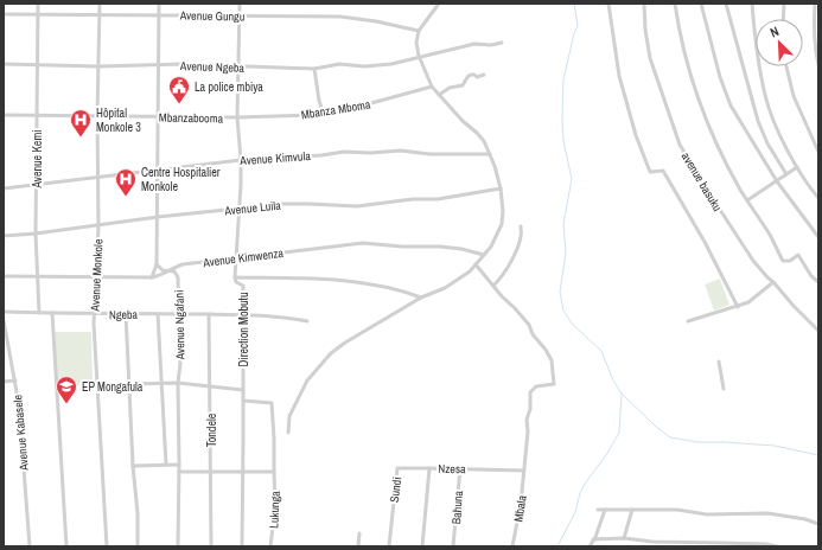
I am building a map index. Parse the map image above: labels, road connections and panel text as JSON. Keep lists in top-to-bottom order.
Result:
{
  "streets": {
    "street": [
      "Avenue Gungu",
      "Avenue Ngeba",
      "Mbanza Mboma",
      "Mbanzabooma",
      "Avenue Kimvula",
      "Avenue Kemi",
      "avenue basuku",
      "Avenue Luila",
      "Avenue Kimwenza",
      "Avenue Monkole",
      "Ngeba",
      "Avenue Ngafani",
      "Direction Mobutu",
      "Tondele",
      "Avenue Kabasele",
      "Nzesa",
      "Sundi",
      "Bahuna",
      "Mbala",
      "Lukunga"
    ]
  },
  "crossings": [
    ["Avenue Gungu", "Avenue Kemi"],
    ["Avenue Gungu", "Avenue Monkole"],
    ["Avenue Gungu", "Direction Mobutu"],
    ["Avenue Ngeba", "Avenue Kemi"],
    ["Avenue Ngeba", "Avenue Monkole"],
    ["Avenue Ngeba", "Direction Mobutu"],
    ["Mbanza Mboma", "Mbanzabooma"],
    ["Mbanza Mboma", "Direction Mobutu"],
    ["Mbanzabooma", "Avenue Kemi"],
    ["Mbanzabooma", "Avenue Monkole"],
    ["Mbanzabooma", "Direction Mobutu"],
    ["Avenue Kimvula", "Avenue Kemi"],
    ["Avenue Kimvula", "Avenue Monkole"],
    ["Avenue Kimvula", "Direction Mobutu"],
    ["Avenue Kemi", "Avenue Luila"],
    ["Avenue Kemi", "Avenue Kimwenza"],
    ["Avenue Kemi", "Ngeba"],
    ["Avenue Luila", "Avenue Monkole"],
    ["Avenue Luila", "Direction Mobutu"],
    ["Avenue Kimwenza", "Avenue Monkole"],
    ["Avenue Kimwenza", "Avenue Ngafani"],
    ["Avenue Kimwenza", "Direction Mobutu"],
    ["Avenue Monkole", "Ngeba"],
    ["Ngeba", "Avenue Ngafani"],
    ["Ngeba", "Direction Mobutu"],
    ["Ngeba", "Tondele"],
    ["Direction Mobutu", "Lukunga"],
    ["Nzesa", "Sundi"],
    ["Nzesa", "Bahuna"],
    ["Nzesa", "Mbala"]
  ],
  "places": {
    "public building": ["La police mbiya"],
    "hospital": ["Hôpital Monkole 3", "Centre Hospitalier Monkole"],
    "school or university": ["EP Mongafula"]
  },
  "north": "top left"
}
